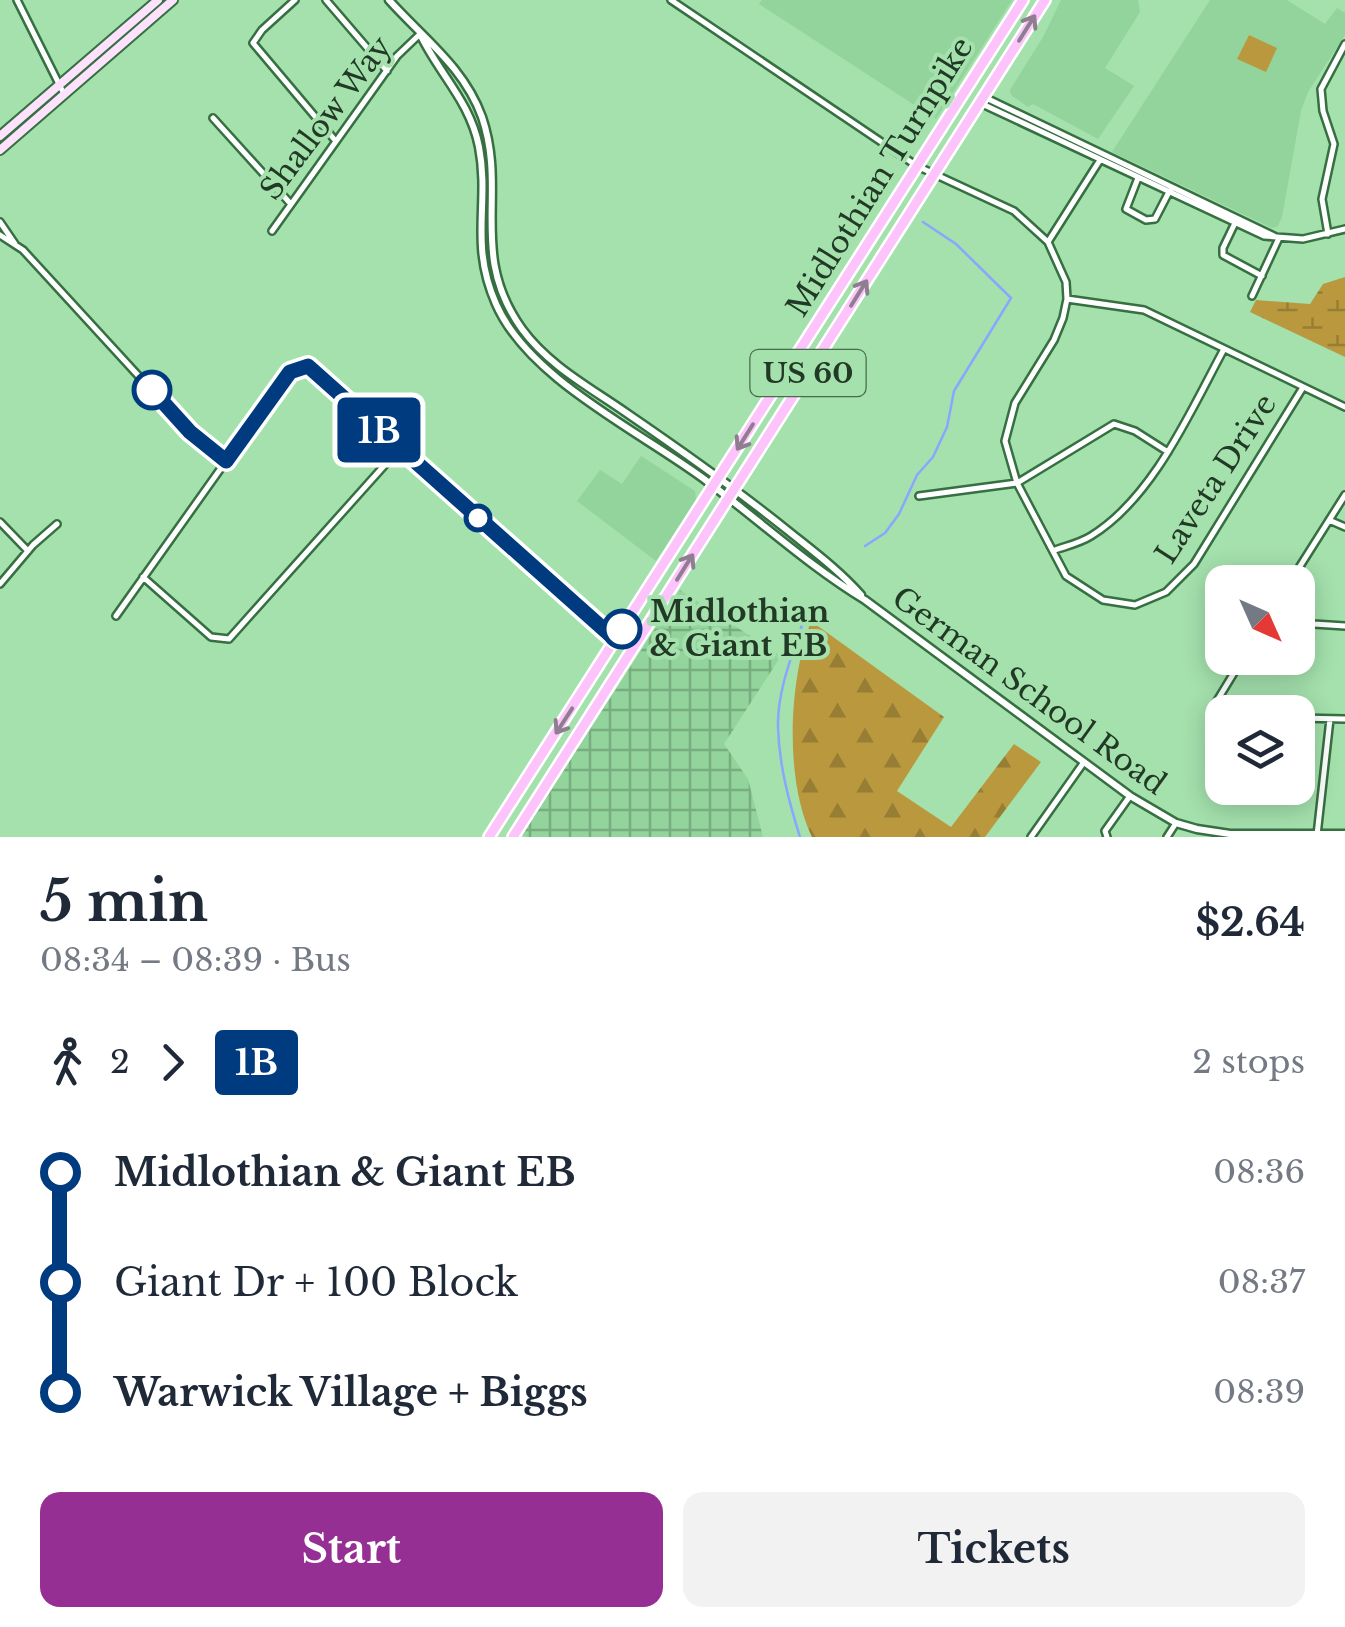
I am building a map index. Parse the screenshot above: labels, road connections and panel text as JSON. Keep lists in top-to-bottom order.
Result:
{
  "streets": {
    "main road": ["Midlothian Turnpike", "US 60"],
    "street": ["Shallow Way", "Laveta Drive", "German School Road"]
  },
  "crossings": [
    ["Midlothian Turnpike", "German School Road"]
  ],
  "places": ["Midlothian & Giant EB"],
  "lines": ["bus line 1B"],
  "north": "bottom right",
  "page": {
    "on_map": "1B",
    "heading": ["5 min", "08:34 – 08:39 · Bus", "$2.64"],
    "legs": ["2", "1B", "2 stops"],
    "list": [
      {
        "name": "Midlothian & Giant EB",
        "value": "08:36"
      },
      {
        "name": "Giant Dr + 100 Block",
        "value": "08:37"
      },
      {
        "name": "Warwick Village + Biggs",
        "value": "08:39"
      }
    ],
    "buttons": ["Start", "Tickets"]
  }
}
